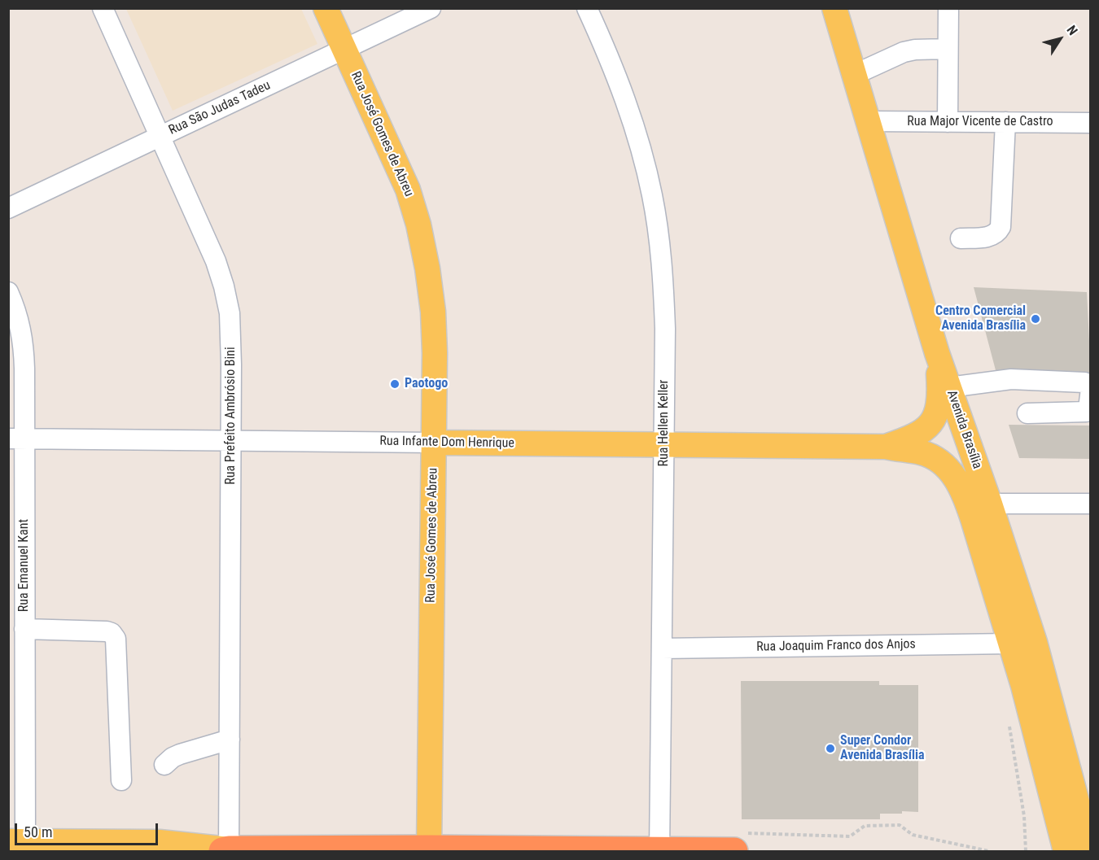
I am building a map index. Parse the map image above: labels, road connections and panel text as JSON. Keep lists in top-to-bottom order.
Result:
{
  "streets": {
    "main road": ["Rua José Gomes de Abreu", "Avenida Brasília", "Rua Infante Dom Henrique"],
    "street": [
      "Rua São Judas Tadeu",
      "Rua Major Vicente de Castro",
      "Rua Prefeito Ambrósio Bini",
      "Rua Hellen Keller",
      "Rua Emanuel Kant",
      "Rua Joaquim Franco dos Anjos"
    ]
  },
  "crossings": [
    ["Rua São Judas Tadeu", "Rua José Gomes de Abreu"],
    ["Rua São Judas Tadeu", "Rua Prefeito Ambrósio Bini"],
    ["Rua Major Vicente de Castro", "Avenida Brasília"],
    ["Rua José Gomes de Abreu", "Rua Infante Dom Henrique"],
    ["Rua Prefeito Ambrósio Bini", "Rua Infante Dom Henrique"],
    ["Rua Hellen Keller", "Rua Infante Dom Henrique"],
    ["Rua Hellen Keller", "Rua Joaquim Franco dos Anjos"],
    ["Avenida Brasília", "Rua Infante Dom Henrique"],
    ["Avenida Brasília", "Rua Joaquim Franco dos Anjos"],
    ["Rua Infante Dom Henrique", "Rua Emanuel Kant"]
  ],
  "places": ["Centro Comercial Avenida Brasília", "Paotogo", "Super Condor Avenida Brasília"],
  "scale_bar": "50 m",
  "north": "top right"
}
